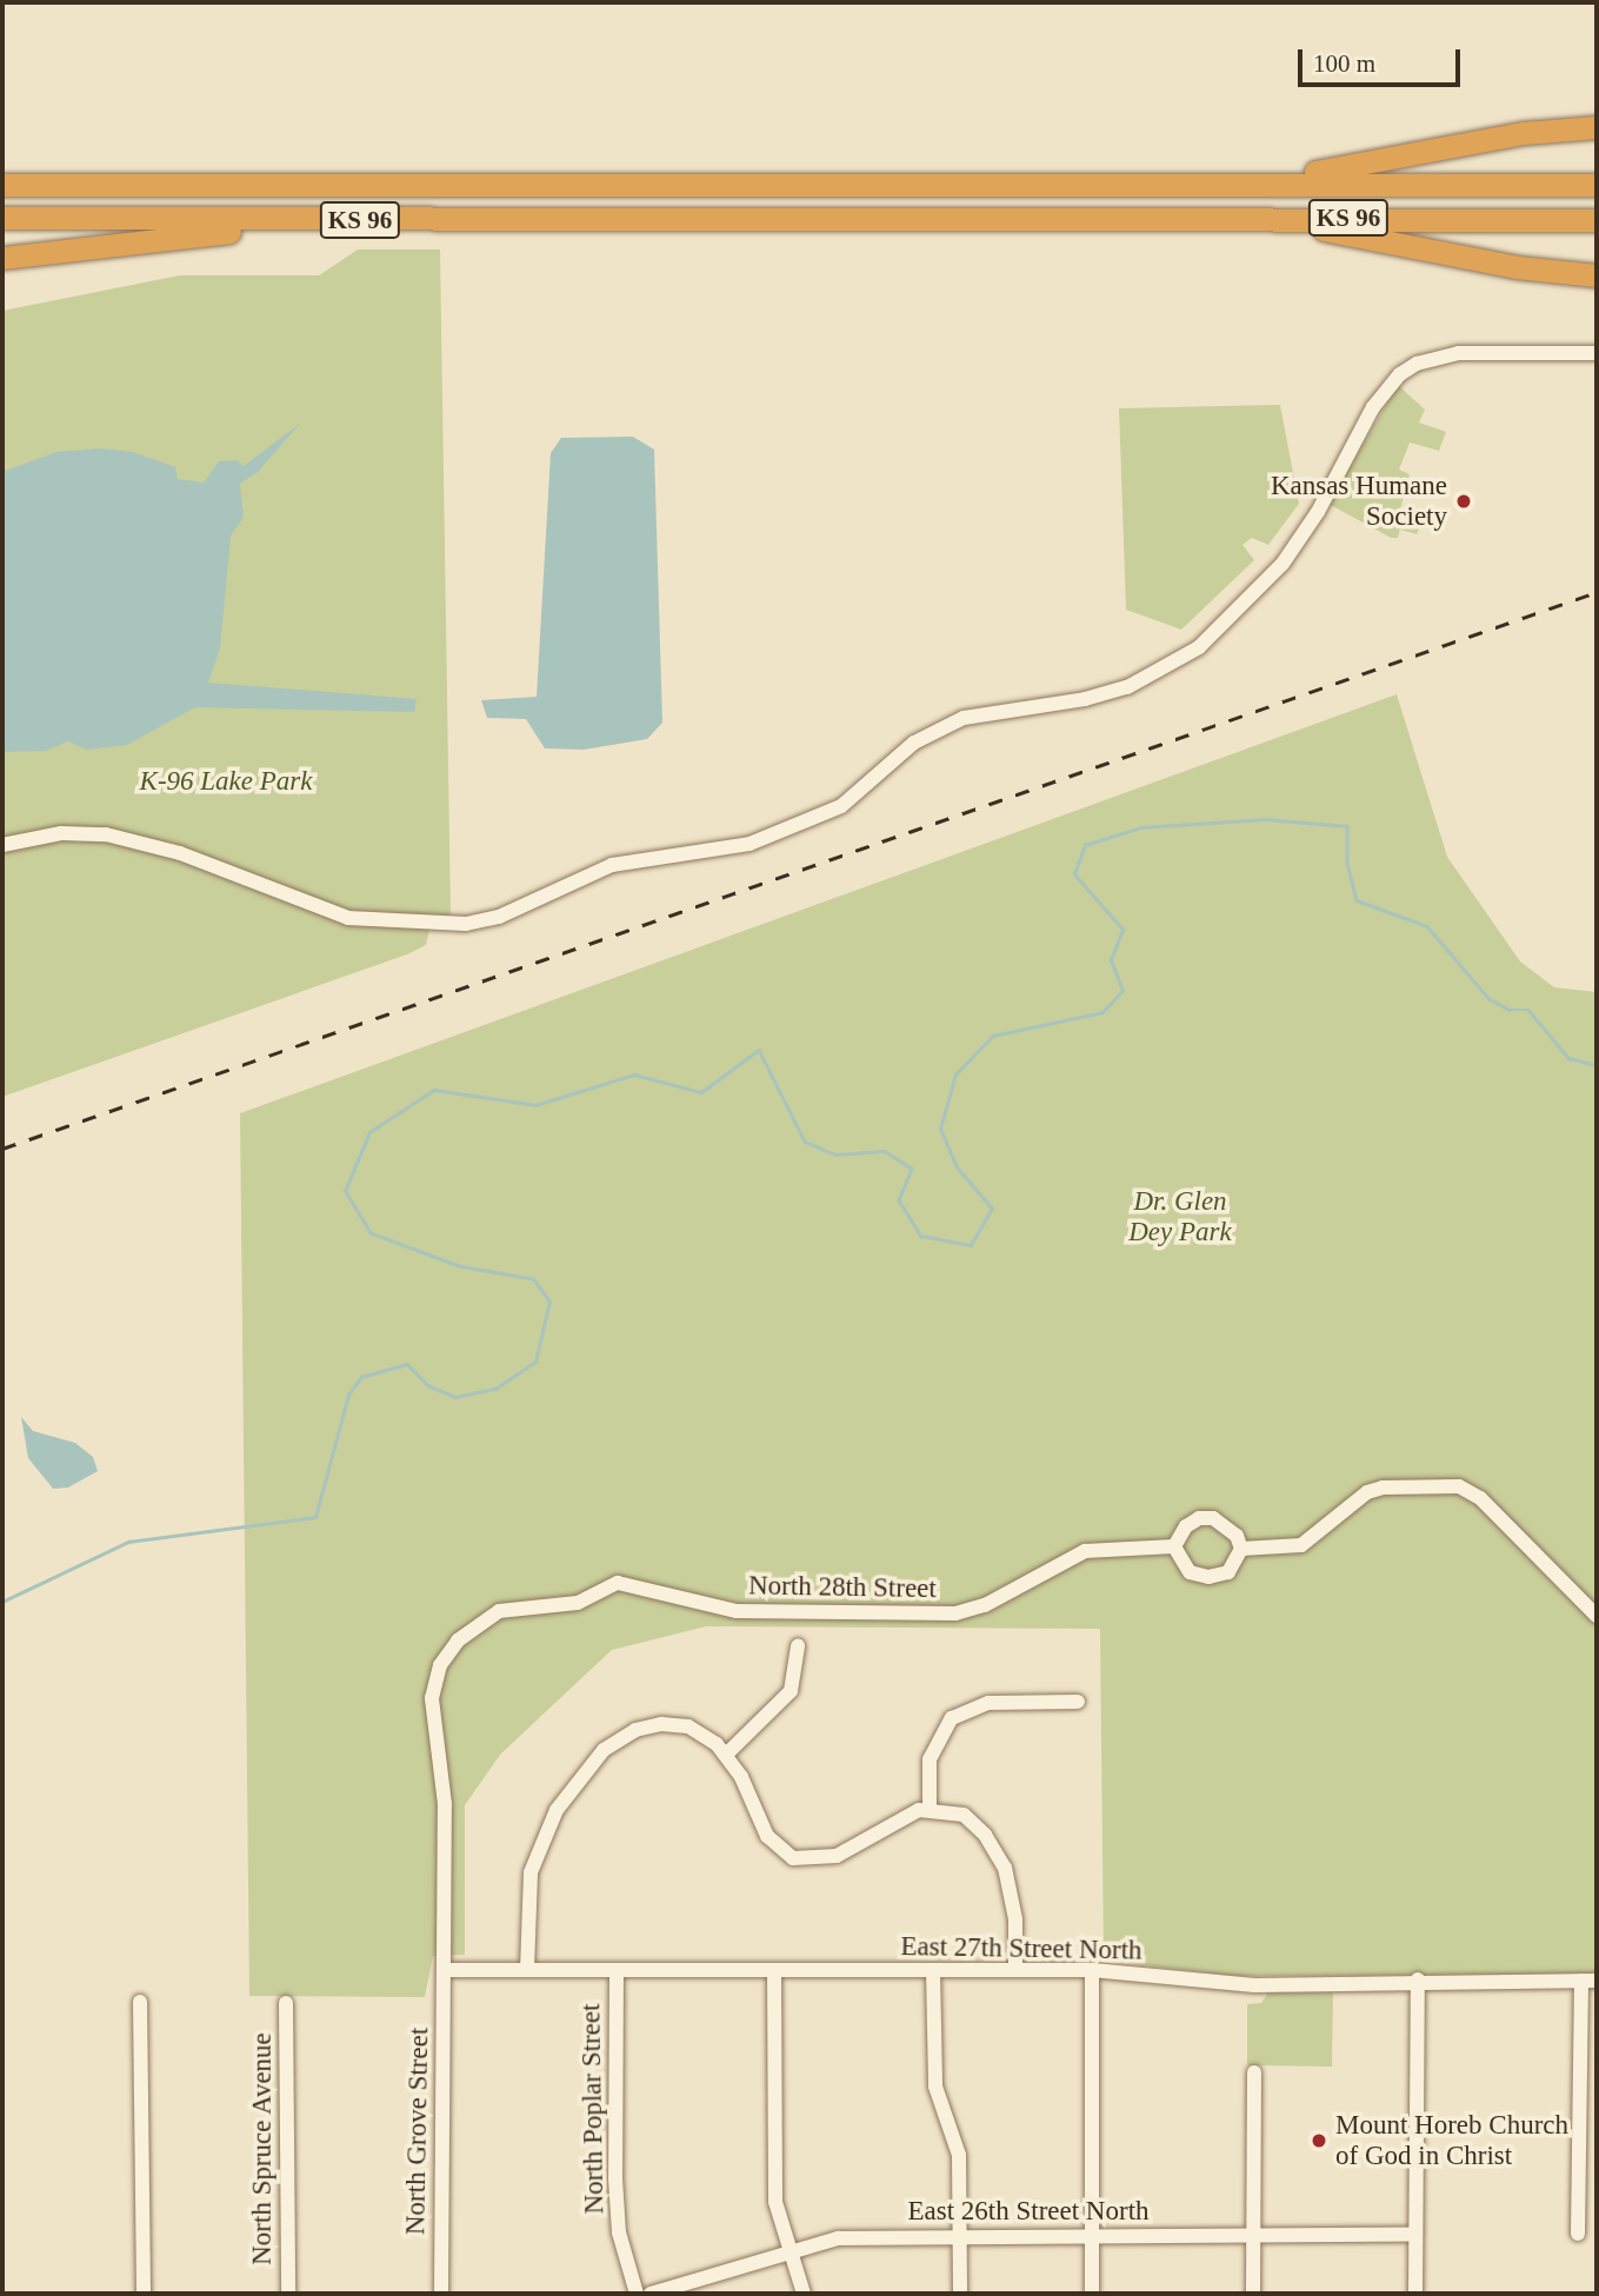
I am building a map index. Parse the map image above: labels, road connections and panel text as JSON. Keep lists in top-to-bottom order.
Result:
{
  "streets": {
    "highway": ["KS 96"],
    "street": [
      "North 28th Street",
      "East 27th Street North",
      "North Poplar Street",
      "North Grove Street",
      "North Spruce Avenue",
      "East 26th Street North"
    ]
  },
  "crossings": [
    ["North 28th Street", "East 27th Street North"],
    ["North 28th Street", "North Grove Street"],
    ["East 27th Street North", "North Poplar Street"],
    ["East 27th Street North", "North Grove Street"]
  ],
  "parks": ["K-96 Lake Park", "Dr. Glen Dey Park"],
  "places": ["Kansas Humane Society", "Mount Horeb Church of God in Christ"],
  "scale_bar": "100 m"
}
